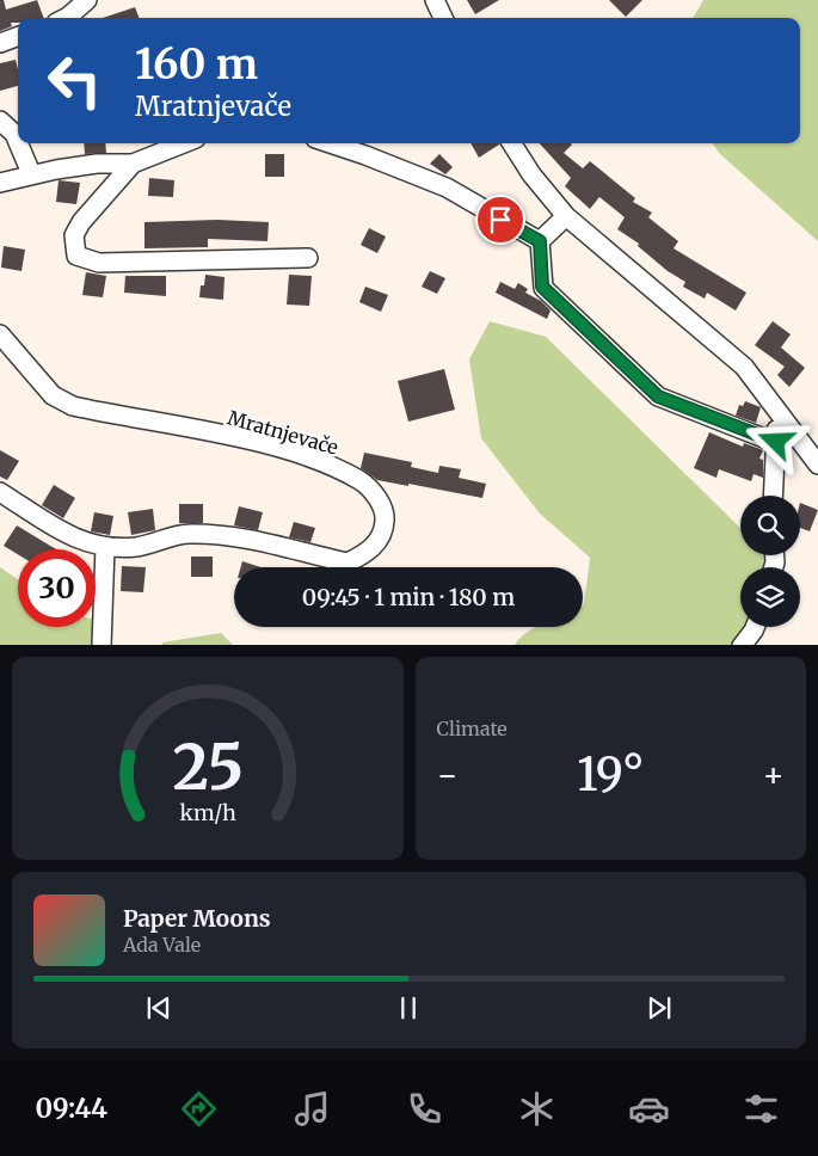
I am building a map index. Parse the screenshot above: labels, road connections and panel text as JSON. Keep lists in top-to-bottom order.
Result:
{
  "streets": {
    "street": ["Mratnjevače"]
  },
  "page": {
    "turn": ["160 m", "Mratnjevače"],
    "limit": "30",
    "trip": "09:45 · 1 min · 180 m",
    "tile": "Climate",
    "heat": ["−", "19°", "+"],
    "song": ["Paper Moons", "Ada Vale"],
    "tabs": "09:44",
    "gauge": ["25", "km/h"]
  }
}
